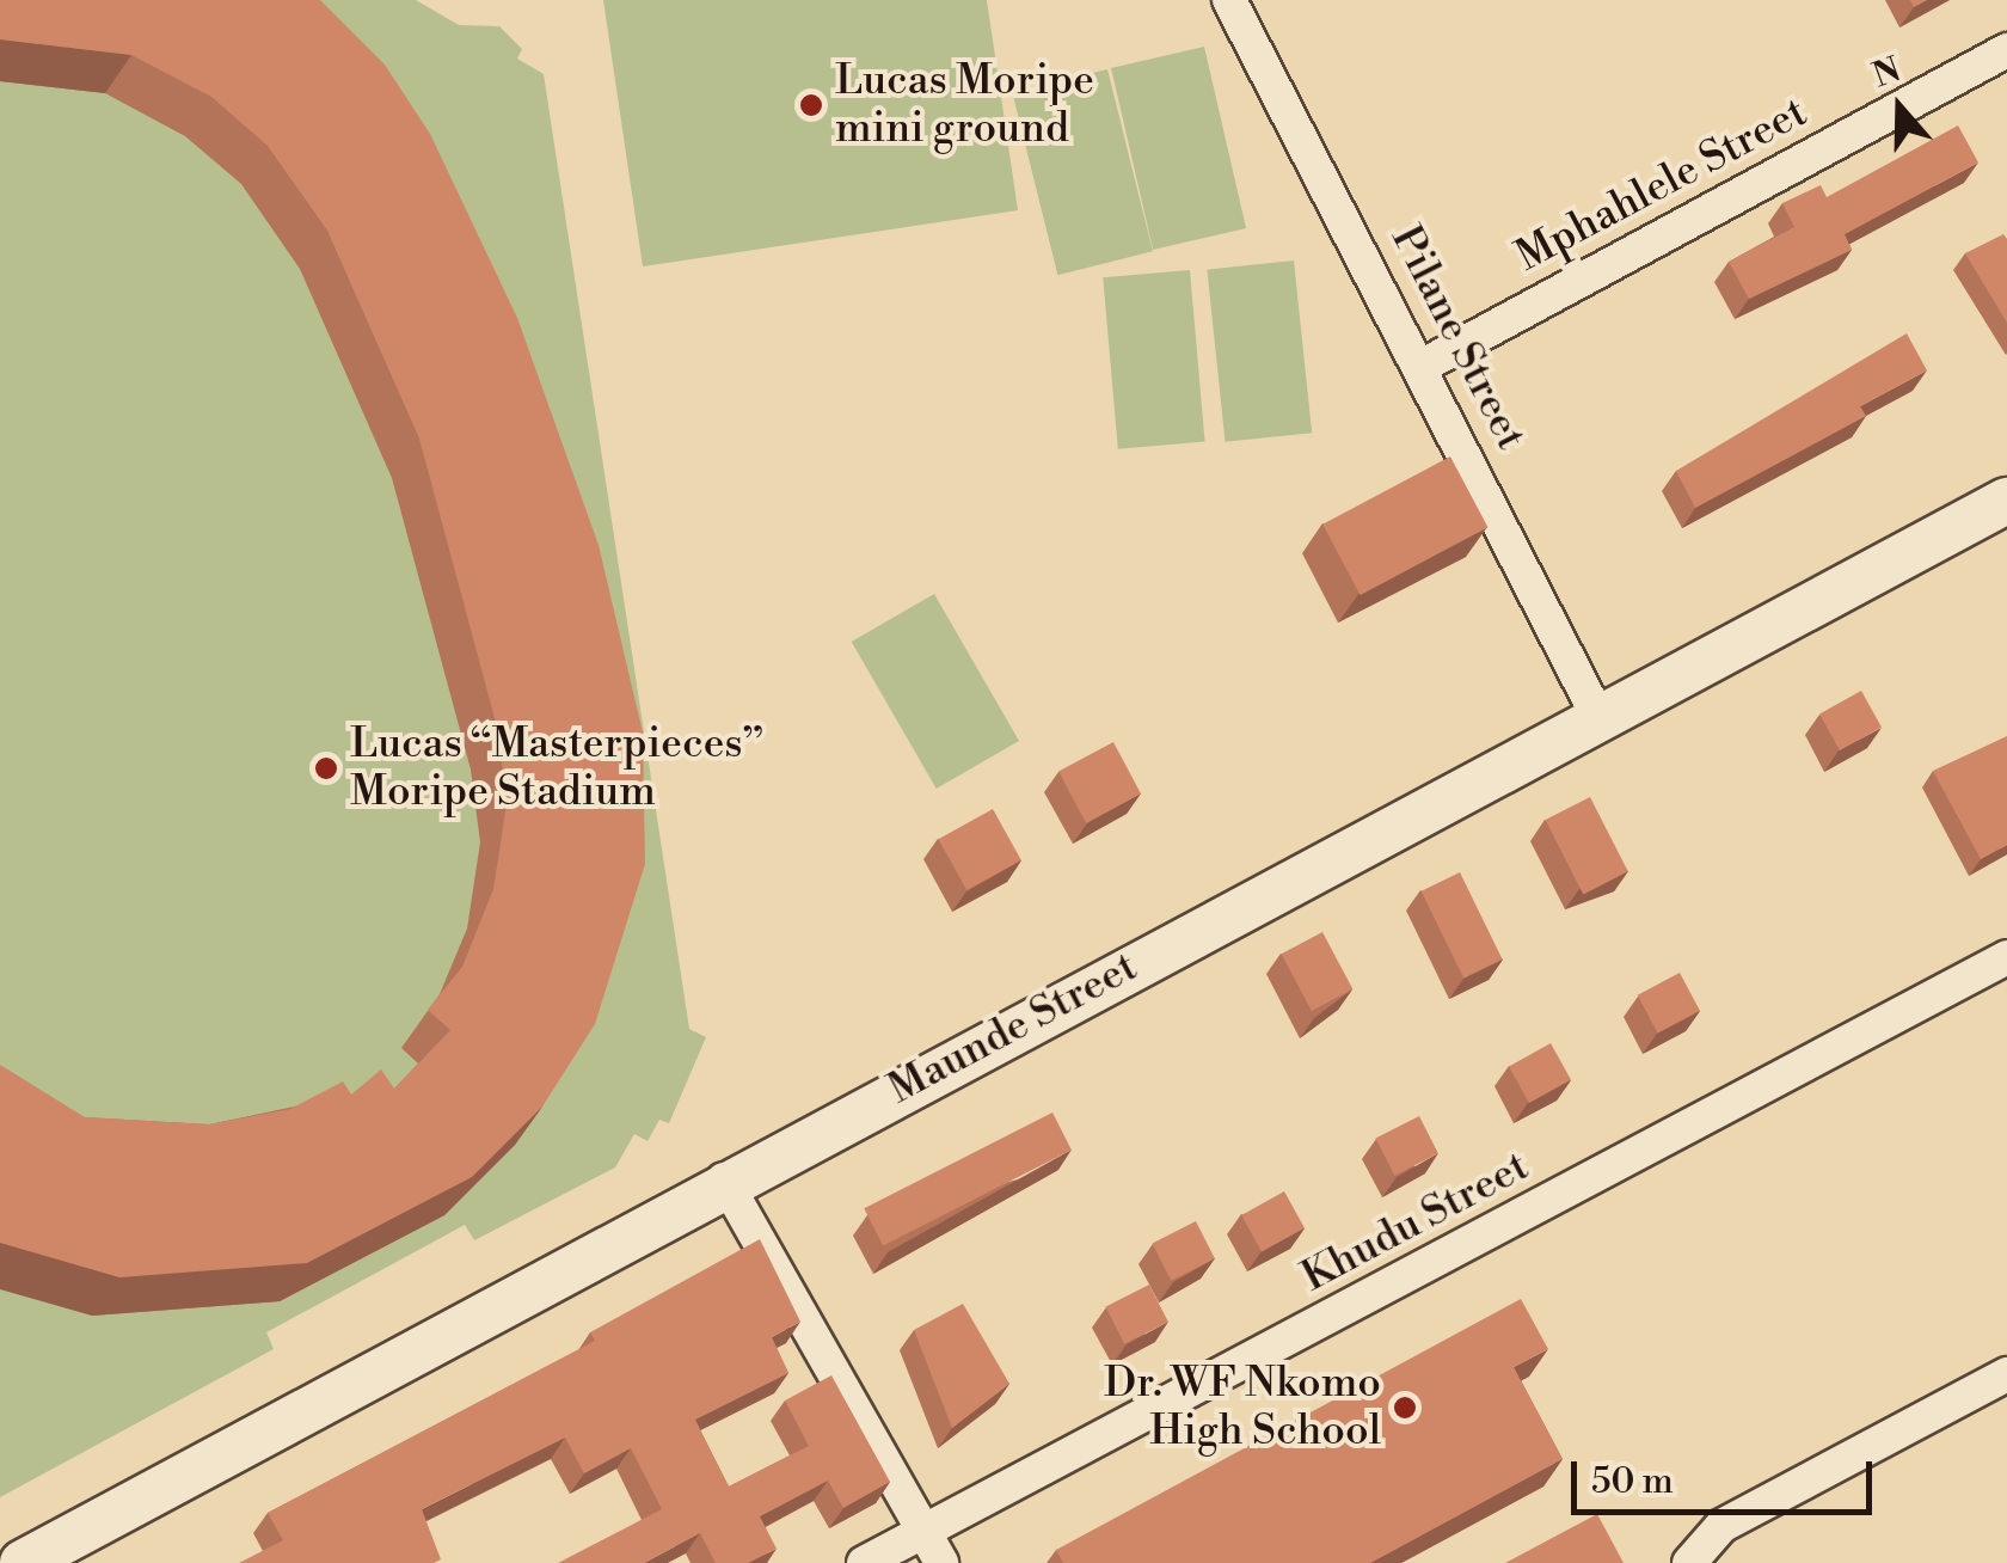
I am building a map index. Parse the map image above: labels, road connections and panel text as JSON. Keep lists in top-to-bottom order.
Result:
{
  "streets": {
    "street": [
      "Mphahlele Street",
      "Pilane Street",
      "Maunde Street",
      "Khudu Street"
    ]
  },
  "crossings": [
    ["Mphahlele Street", "Pilane Street"],
    ["Pilane Street", "Maunde Street"]
  ],
  "places": ["Lucas Moripe mini ground", "Lucas “Masterpieces” Moripe Stadium", "Dr. WF Nkomo High School"],
  "scale_bar": "50 m",
  "north": "top"
}
